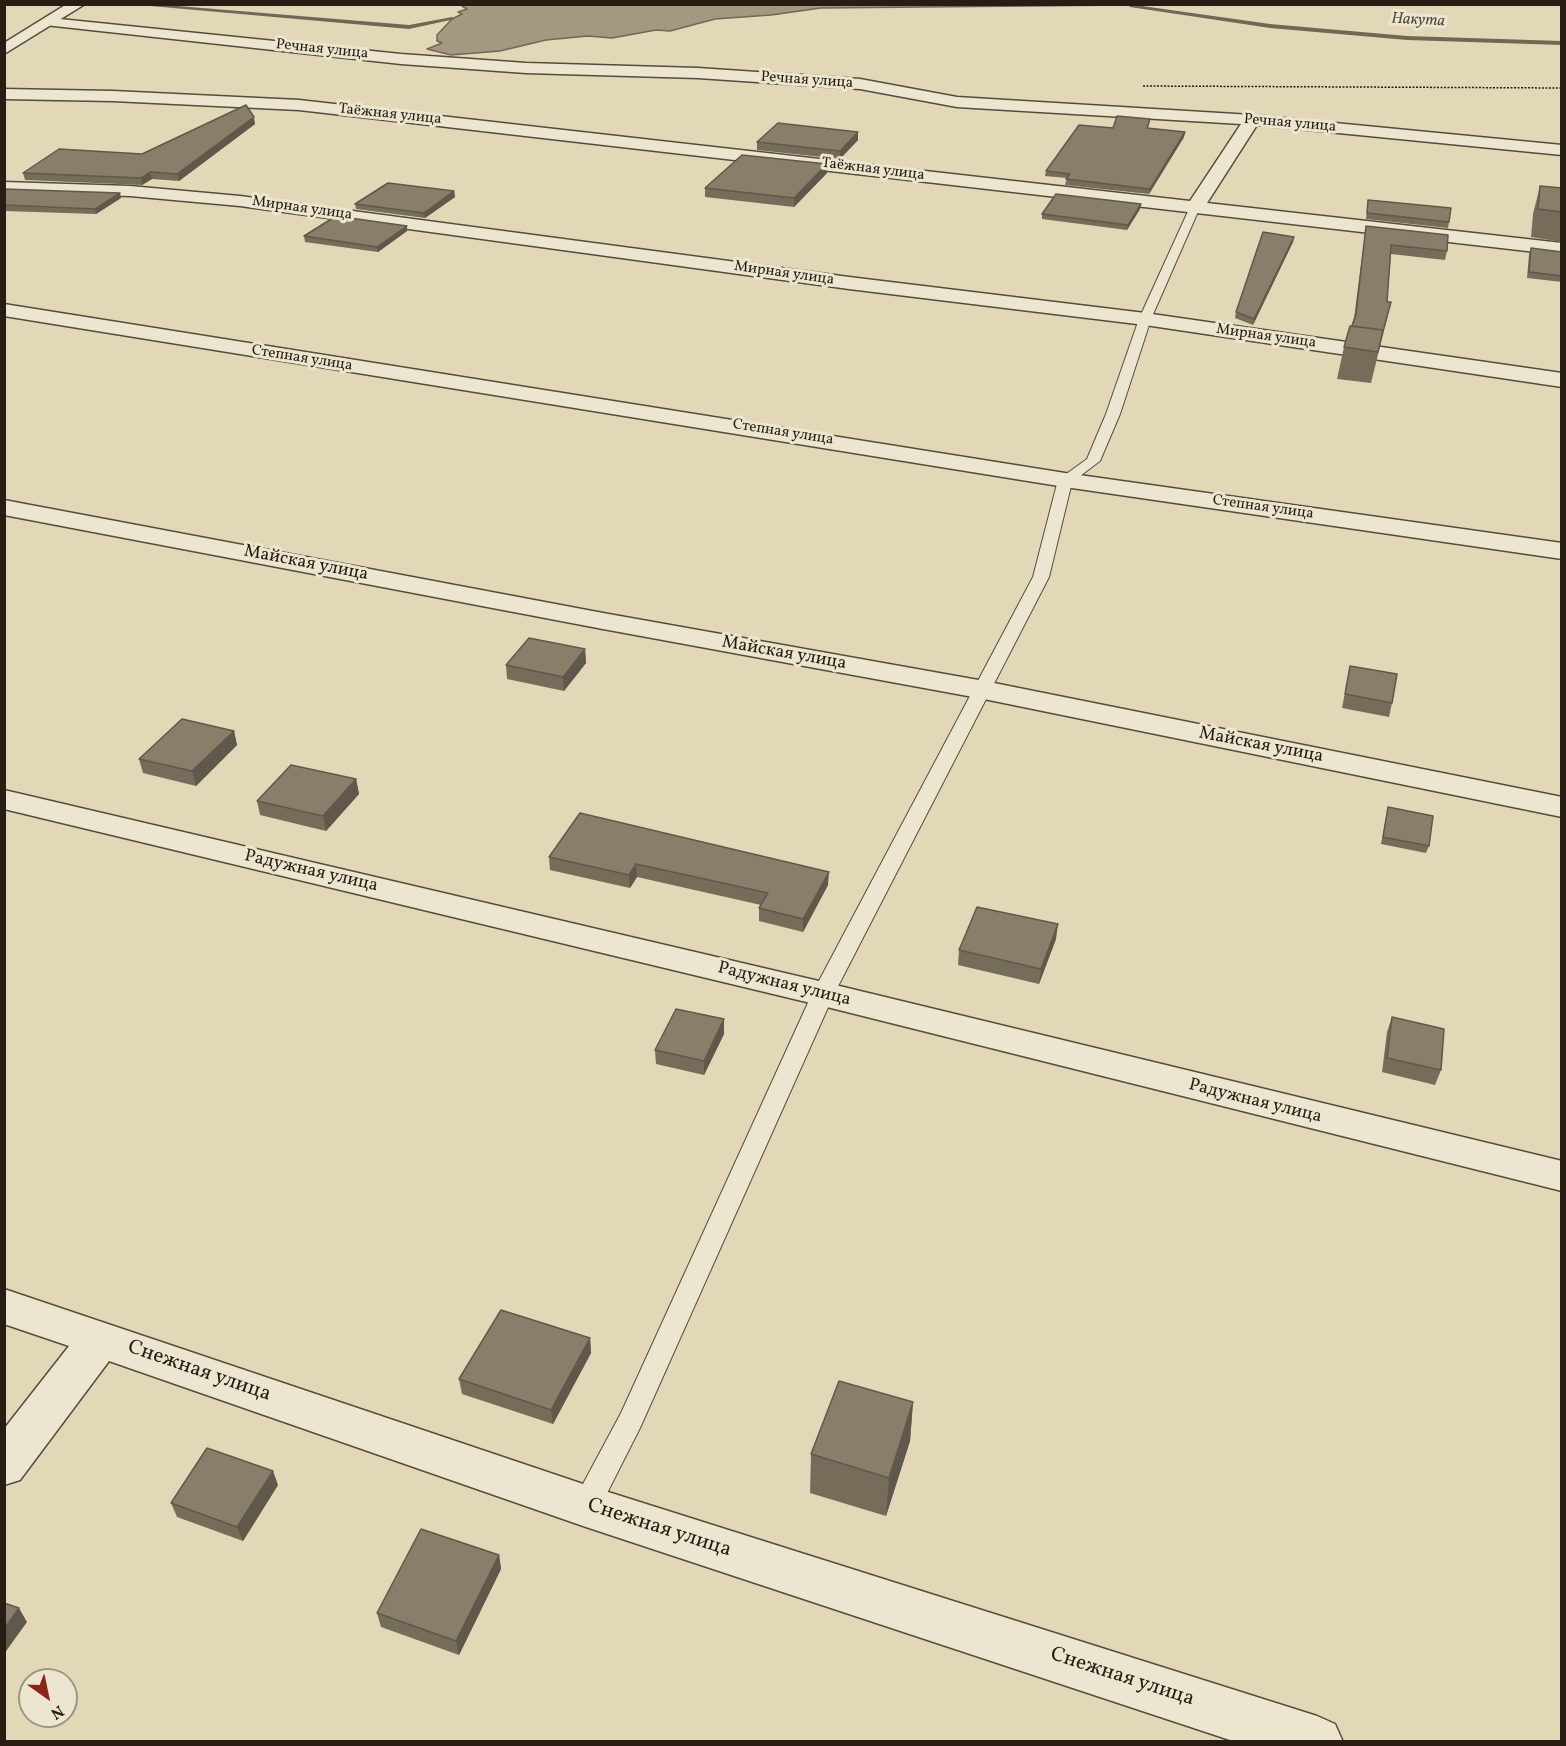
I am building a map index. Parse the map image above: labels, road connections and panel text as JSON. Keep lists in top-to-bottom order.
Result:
{
  "streets": {
    "street": [
      "Речная улица",
      "Таёжная улица",
      "Мирная улица",
      "Степная улица",
      "Майская улица",
      "Радужная улица",
      "Снежная улица"
    ]
  },
  "water": ["Накута"],
  "north": "bottom right"
}
